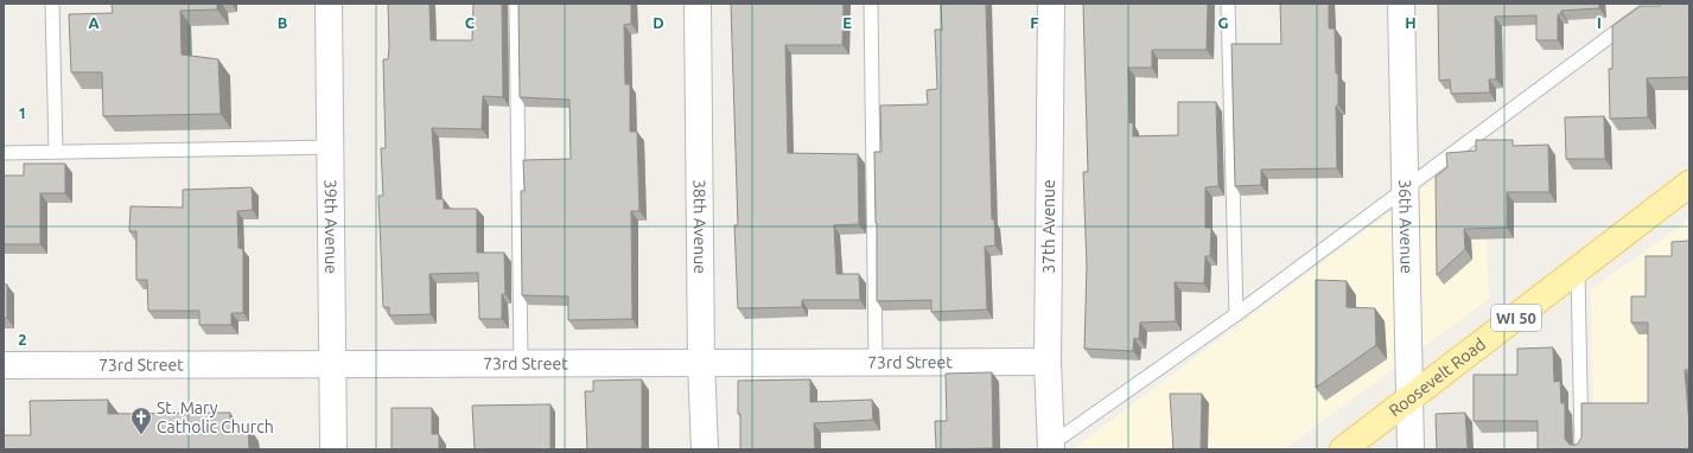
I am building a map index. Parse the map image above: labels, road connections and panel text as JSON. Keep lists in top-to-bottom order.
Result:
{
  "streets": {
    "main road": ["WI 50", "Roosevelt Road"],
    "street": [
      "39th Avenue",
      "38th Avenue",
      "37th Avenue",
      "36th Avenue",
      "73rd Street"
    ]
  },
  "crossings": [
    ["39th Avenue", "73rd Street"],
    ["38th Avenue", "73rd Street"],
    ["37th Avenue", "73rd Street"],
    ["36th Avenue", "Roosevelt Road"]
  ],
  "places": {
    "church": ["St. Mary Catholic Church"]
  },
  "grid": {
    "columns": [
      "A",
      "B",
      "C",
      "D",
      "E",
      "F",
      "G",
      "H",
      "I"
    ],
    "rows": ["1", "2"]
  }
}
